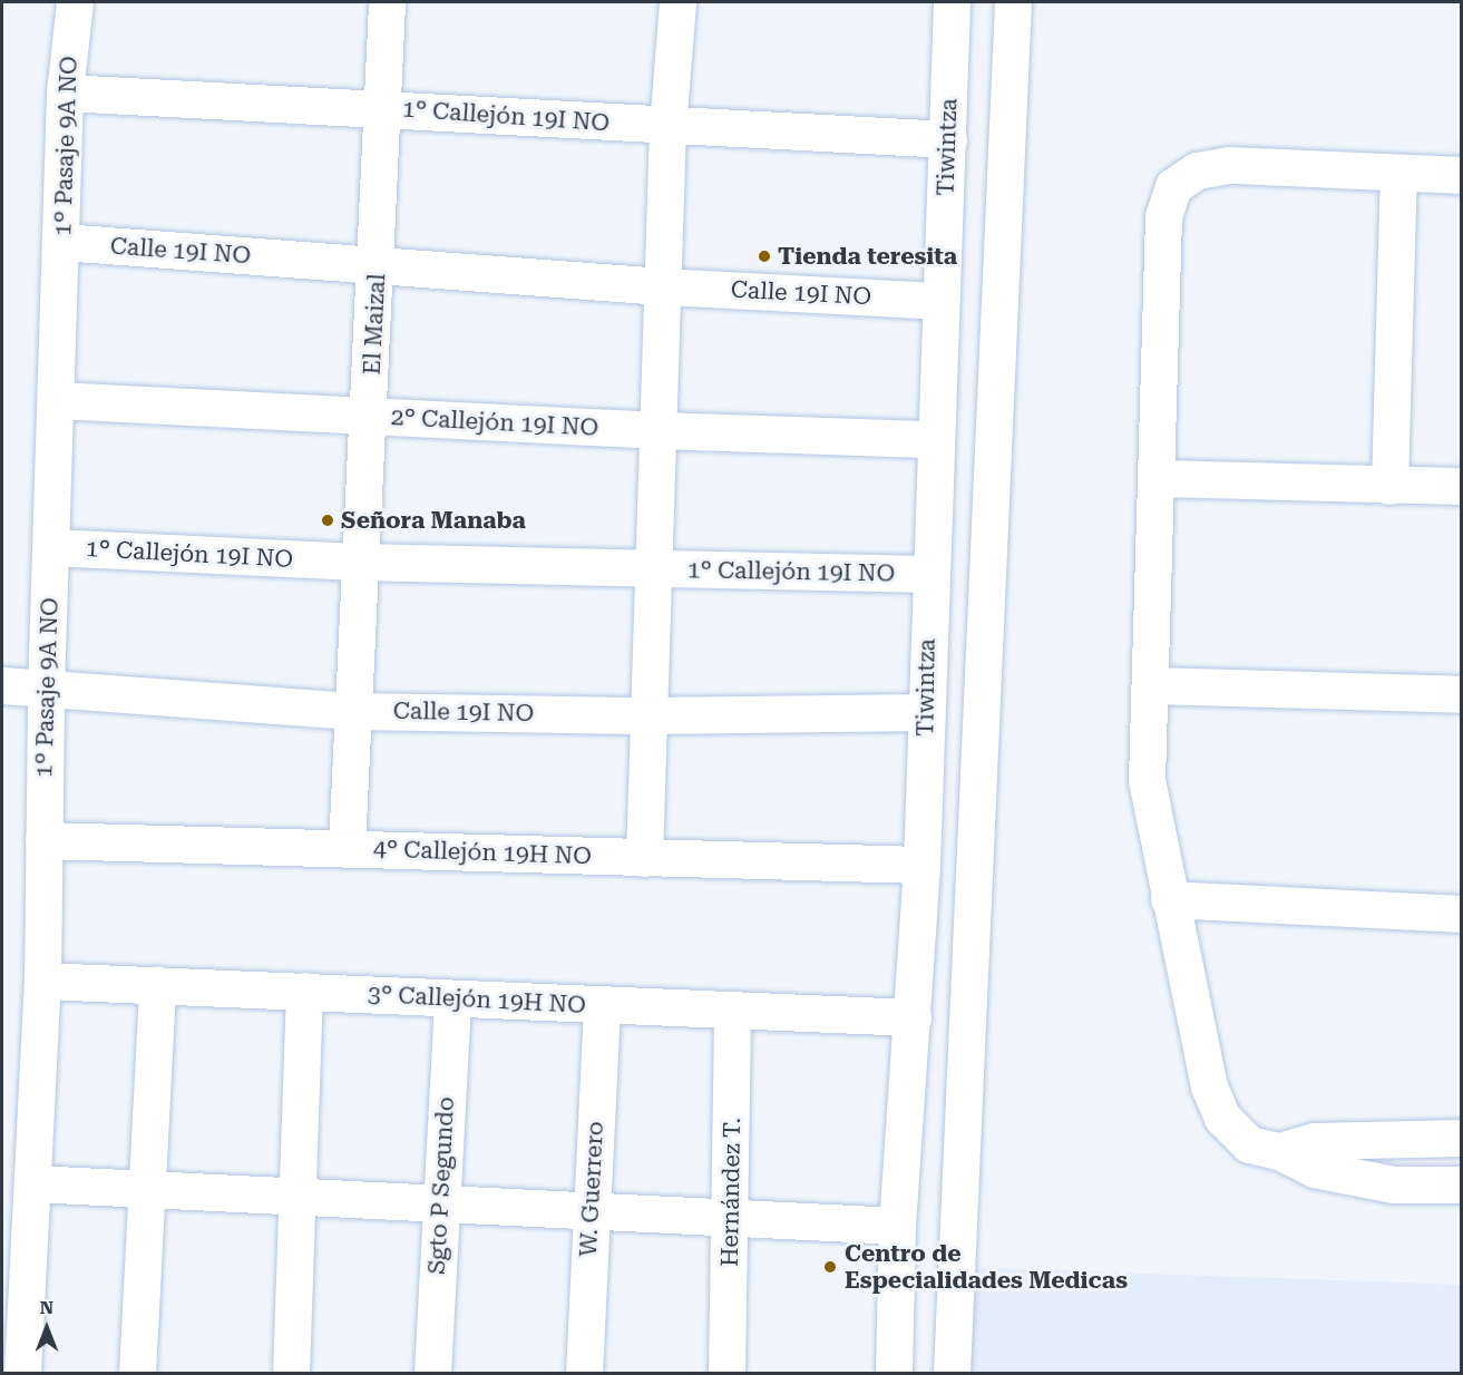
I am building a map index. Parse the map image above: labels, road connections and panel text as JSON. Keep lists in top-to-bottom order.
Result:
{
  "streets": {
    "street": [
      "1° Callejón 19I NO",
      "1º Pasaje 9A NO",
      "Tiwintza",
      "Calle 19I NO",
      "El Maizal",
      "2° Callejón 19I NO",
      "4° Callejón 19H NO",
      "3° Callejón 19H NO",
      "Sgto P Segundo",
      "W. Guerrero",
      "Hernández T."
    ]
  },
  "crossings": [
    ["1° Callejón 19I NO", "1º Pasaje 9A NO"],
    ["1° Callejón 19I NO", "Tiwintza"],
    ["1° Callejón 19I NO", "El Maizal"],
    ["1º Pasaje 9A NO", "Calle 19I NO"],
    ["1º Pasaje 9A NO", "2° Callejón 19I NO"],
    ["1º Pasaje 9A NO", "4° Callejón 19H NO"],
    ["1º Pasaje 9A NO", "3° Callejón 19H NO"],
    ["Tiwintza", "Calle 19I NO"],
    ["Tiwintza", "2° Callejón 19I NO"],
    ["Tiwintza", "4° Callejón 19H NO"],
    ["Tiwintza", "3° Callejón 19H NO"],
    ["Calle 19I NO", "El Maizal"],
    ["El Maizal", "2° Callejón 19I NO"],
    ["El Maizal", "4° Callejón 19H NO"],
    ["3° Callejón 19H NO", "Sgto P Segundo"],
    ["3° Callejón 19H NO", "W. Guerrero"],
    ["3° Callejón 19H NO", "Hernández T."]
  ],
  "places": ["Tienda teresita", "Señora Manaba", "Centro de Especialidades Medicas"],
  "north": "top"
}
